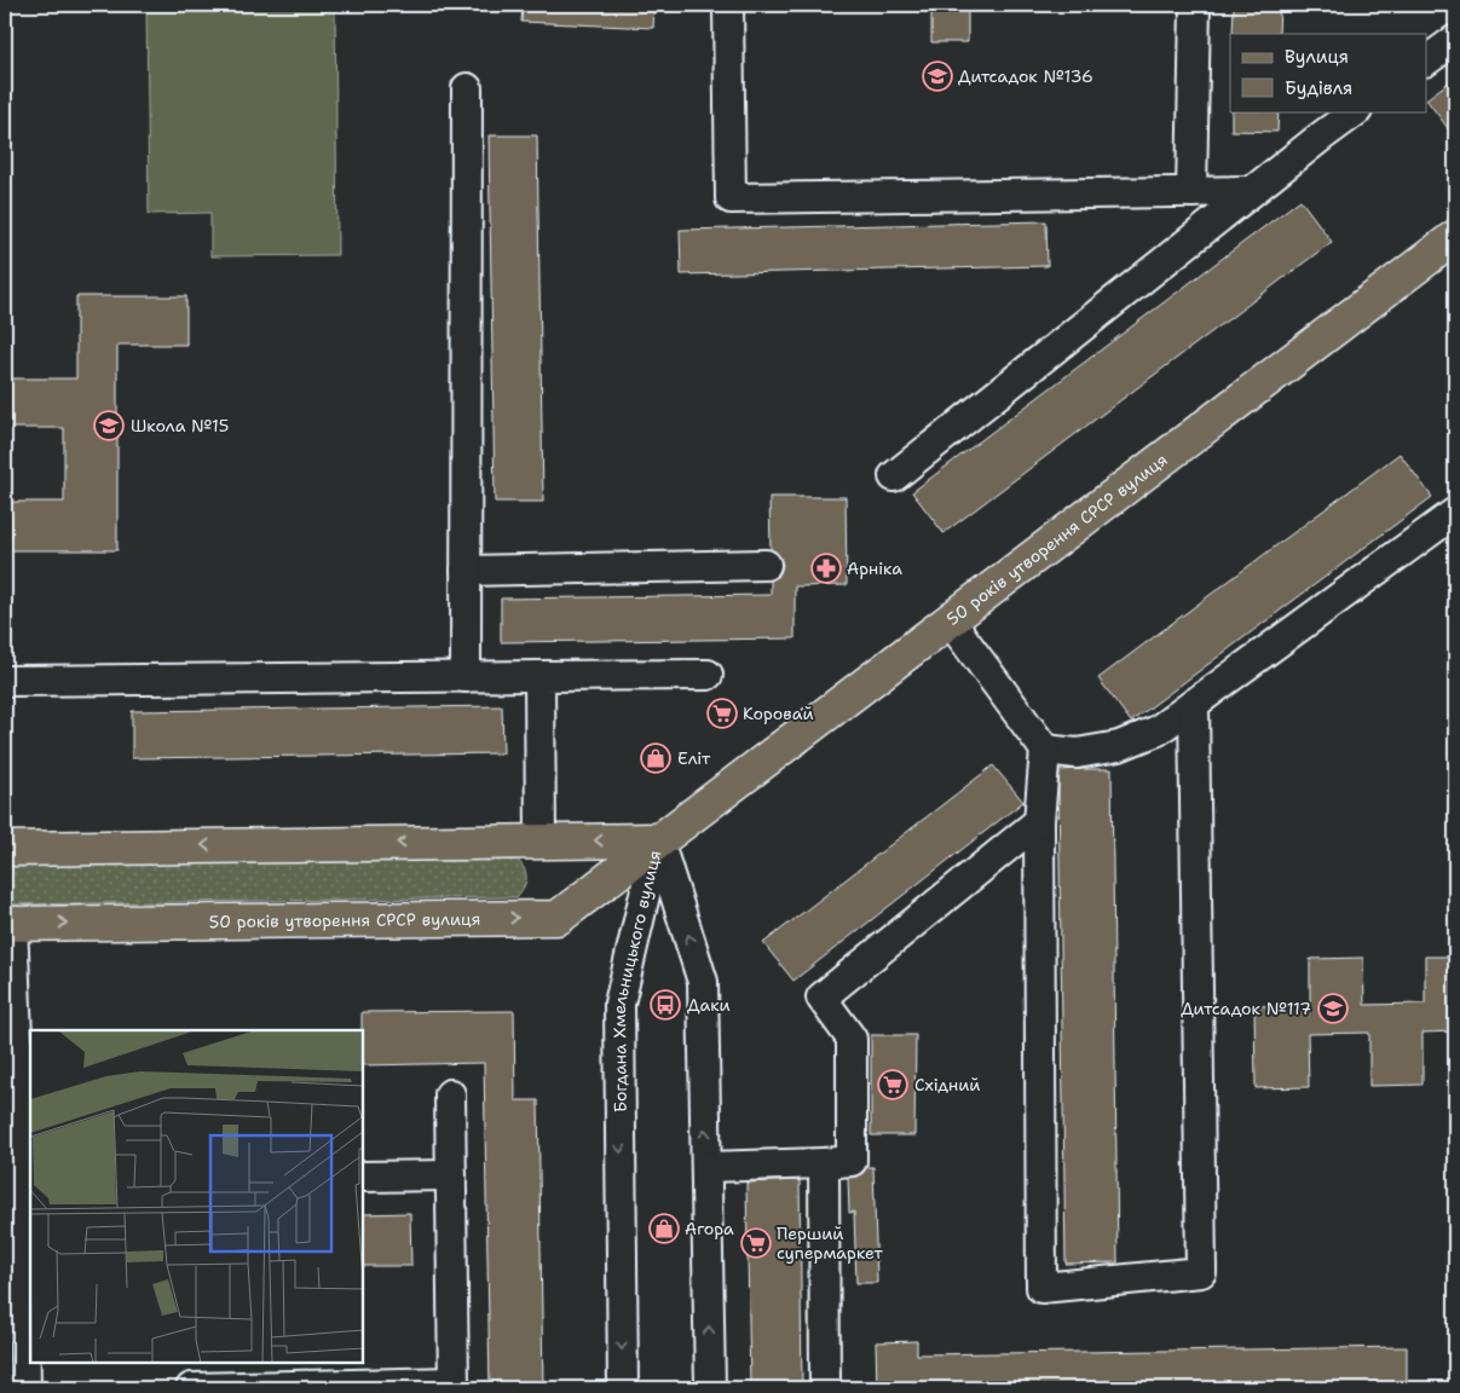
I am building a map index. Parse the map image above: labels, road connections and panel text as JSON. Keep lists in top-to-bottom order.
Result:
{
  "streets": {
    "main road": ["50 років утворення СРСР вулиця"],
    "street": ["Богдана Хмельницького вулиця"]
  },
  "crossings": [
    ["50 років утворення СРСР вулиця", "Богдана Хмельницького вулиця"]
  ],
  "places": {
    "school or university": ["Дитсадок №136", "Школа №15", "Дитсадок №117"],
    "pharmacy": ["Арніка"],
    "supermarket": ["Коровай", "Східний", "Перший супермаркет"],
    "shop": ["Еліт", "Агора"],
    "bus stop": ["Даки"]
  },
  "legend": ["Вулиця", "Будівля"]
}
